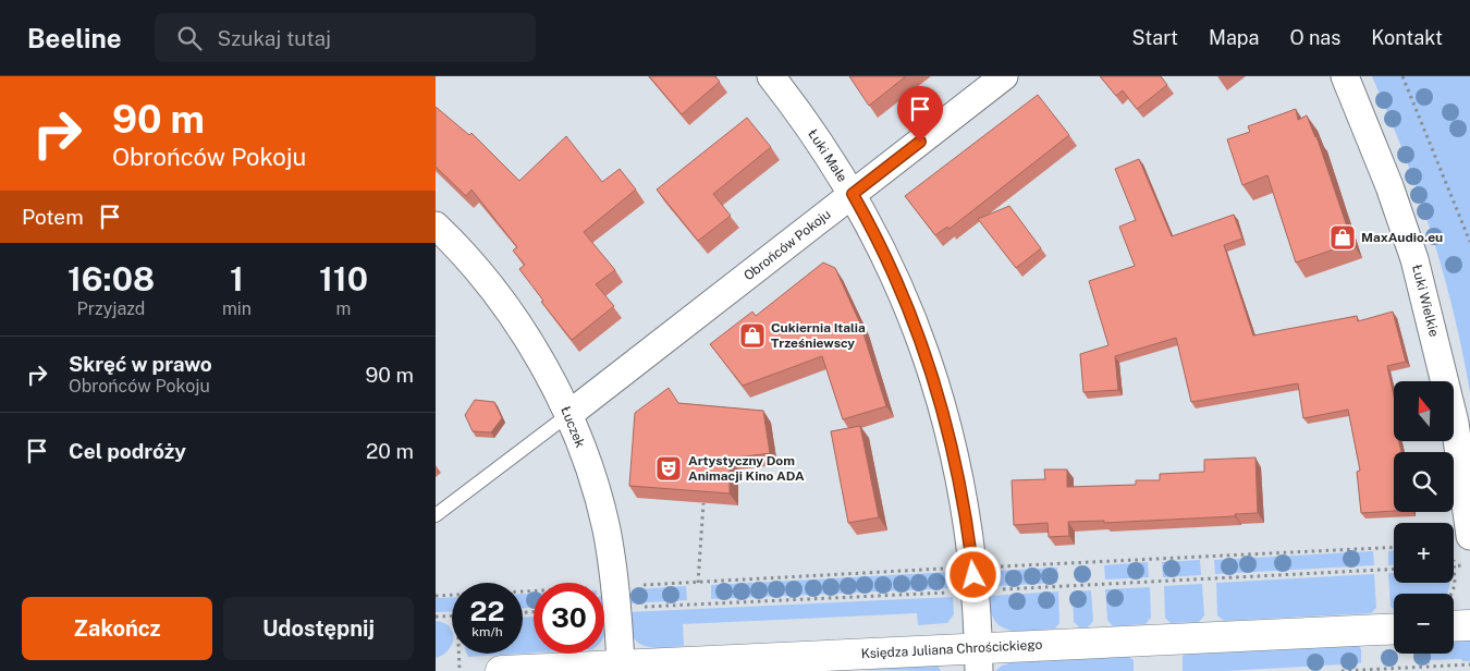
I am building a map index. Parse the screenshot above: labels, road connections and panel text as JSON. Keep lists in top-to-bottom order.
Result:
{
  "streets": {
    "street": [
      "Łuki Małe",
      "Obrońców Pokoju",
      "Łuki Wielkie",
      "Łuczek",
      "Księdza Juliana Chrościckiego"
    ]
  },
  "crossings": [
    ["Łuki Małe", "Obrońców Pokoju"],
    ["Łuki Małe", "Księdza Juliana Chrościckiego"],
    ["Obrońców Pokoju", "Łuczek"],
    ["Łuczek", "Księdza Juliana Chrościckiego"]
  ],
  "places": {
    "shop": ["MaxAudio.eu", "Cukiernia Italia Trześniewscy"],
    "theatre": ["Artystyczny Dom Animacji Kino ADA"]
  },
  "north": "top",
  "page": {
    "header": "Beeline",
    "search": "Szukaj tutaj",
    "nav": [
      "Start",
      "Mapa",
      "O nas",
      "Kontakt"
    ],
    "turn": ["90 m", "Obrońców Pokoju"],
    "then": "Potem",
    "eta": [
      "16:08",
      "Przyjazd",
      "1",
      "min",
      "110",
      "m"
    ],
    "list": [
      {
        "name": "Skręć w prawo",
        "note": "Obrońców Pokoju",
        "value": "90 m"
      },
      {
        "name": "Cel podróży",
        "value": "20 m"
      }
    ],
    "map_buttons": ["+", "−"],
    "speed": "22 km/h",
    "limit": "30",
    "buttons": ["Zakończ", "Udostępnij"]
  }
}
